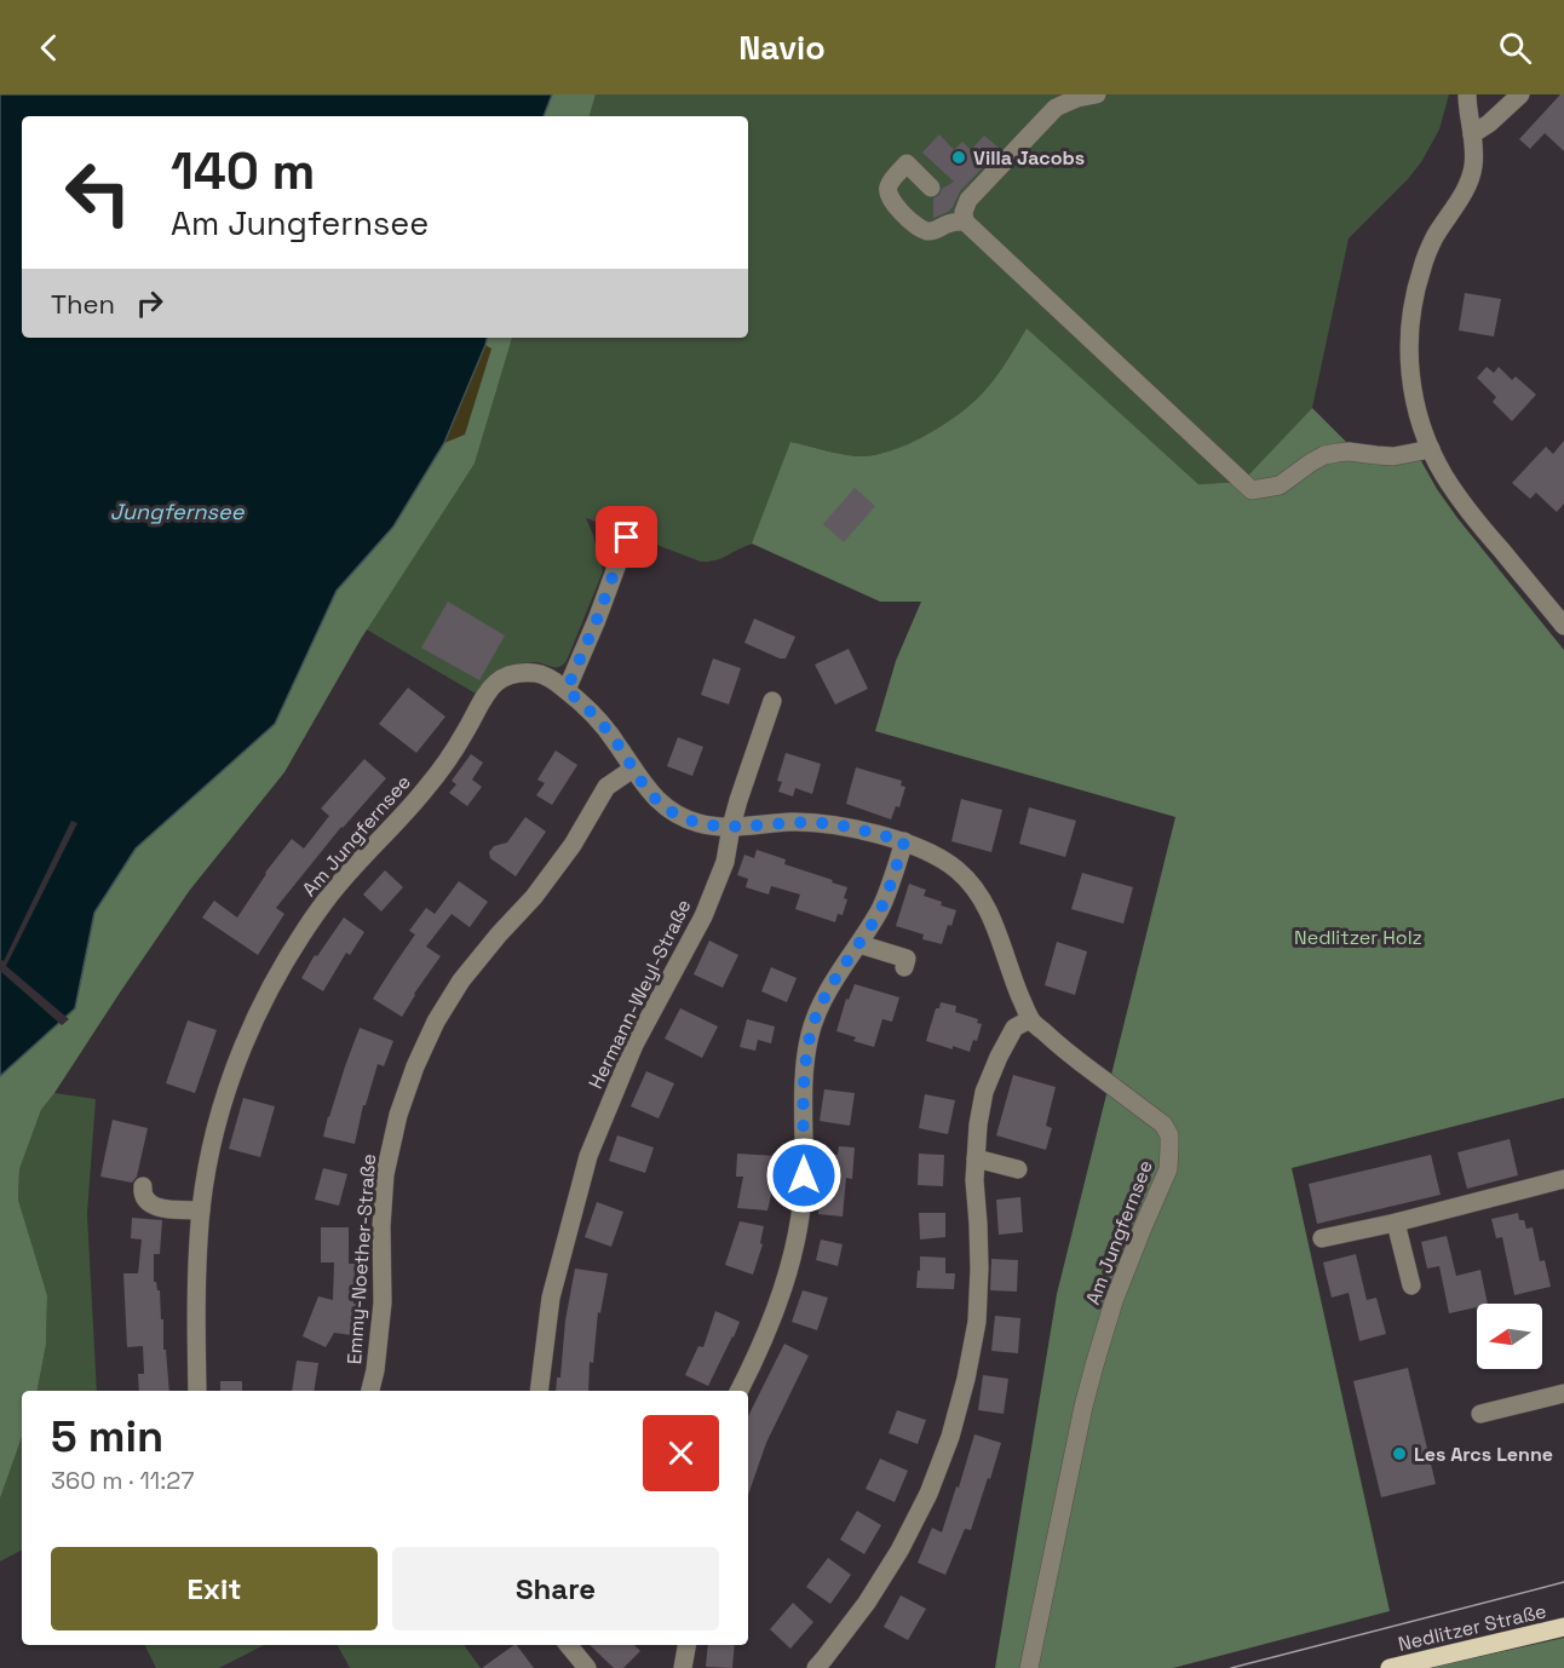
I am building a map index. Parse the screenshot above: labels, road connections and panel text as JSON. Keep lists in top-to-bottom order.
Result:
{
  "streets": {
    "main road": ["Nedlitzer Straße"],
    "street": ["Am Jungfernsee", "Hermann-Weyl-Straße", "Emmy-Noether-Straße"]
  },
  "crossings": [
    ["Am Jungfernsee", "Hermann-Weyl-Straße"],
    ["Am Jungfernsee", "Emmy-Noether-Straße"]
  ],
  "water": ["Jungfernsee"],
  "parks": ["Nedlitzer Holz"],
  "places": ["Villa Jacobs", "Les Arcs Lenne"],
  "north": "left",
  "page": {
    "header": "Navio",
    "turn": ["140 m", "Am Jungfernsee"],
    "then": "Then",
    "heading": ["5 min", "360 m · 11:27"],
    "buttons": ["Exit", "Share"]
  }
}
